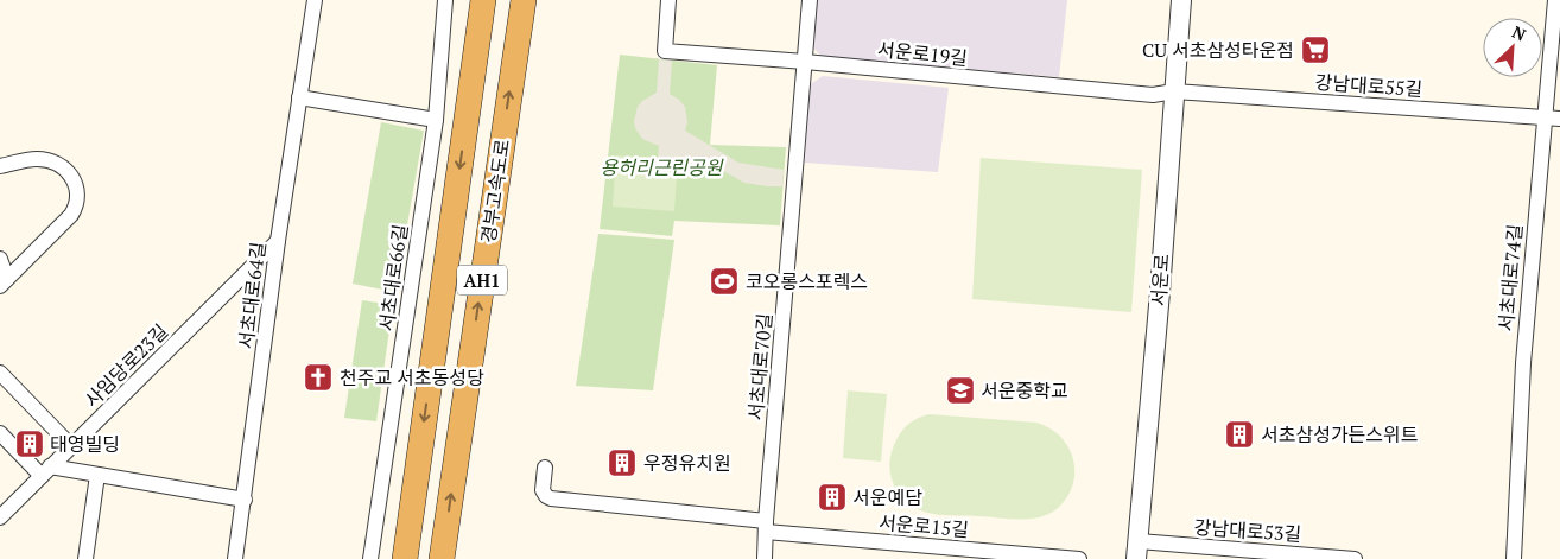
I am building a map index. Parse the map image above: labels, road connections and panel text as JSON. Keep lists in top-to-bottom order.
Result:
{
  "streets": {
    "highway": ["경부고속도로", "AH1"],
    "street": [
      "서운로19길",
      "강남대로55길",
      "서초대로66길",
      "서초대로74길",
      "서운로",
      "서초대로64길",
      "사임당로23길",
      "서초대로70길",
      "서운로15길",
      "강남대로53길"
    ]
  },
  "crossings": [
    ["서운로19길", "강남대로55길"],
    ["서운로19길", "서운로"],
    ["서운로19길", "서초대로70길"],
    ["강남대로55길", "서초대로74길"],
    ["강남대로55길", "서운로"],
    ["서운로", "강남대로53길"],
    ["서초대로64길", "사임당로23길"],
    ["서초대로70길", "서운로15길"]
  ],
  "parks": ["용허리근린공원"],
  "places": {
    "supermarket": ["CU 서초삼성타운점"],
    "sports": ["코오롱스포렉스"],
    "church": ["천주교 서초동성당"],
    "school or university": ["서운중학교"],
    "building": [
      "서초삼성가든스위트",
      "태영빌딩",
      "우정유치원",
      "서운예담"
    ]
  },
  "north": "top right"
}
